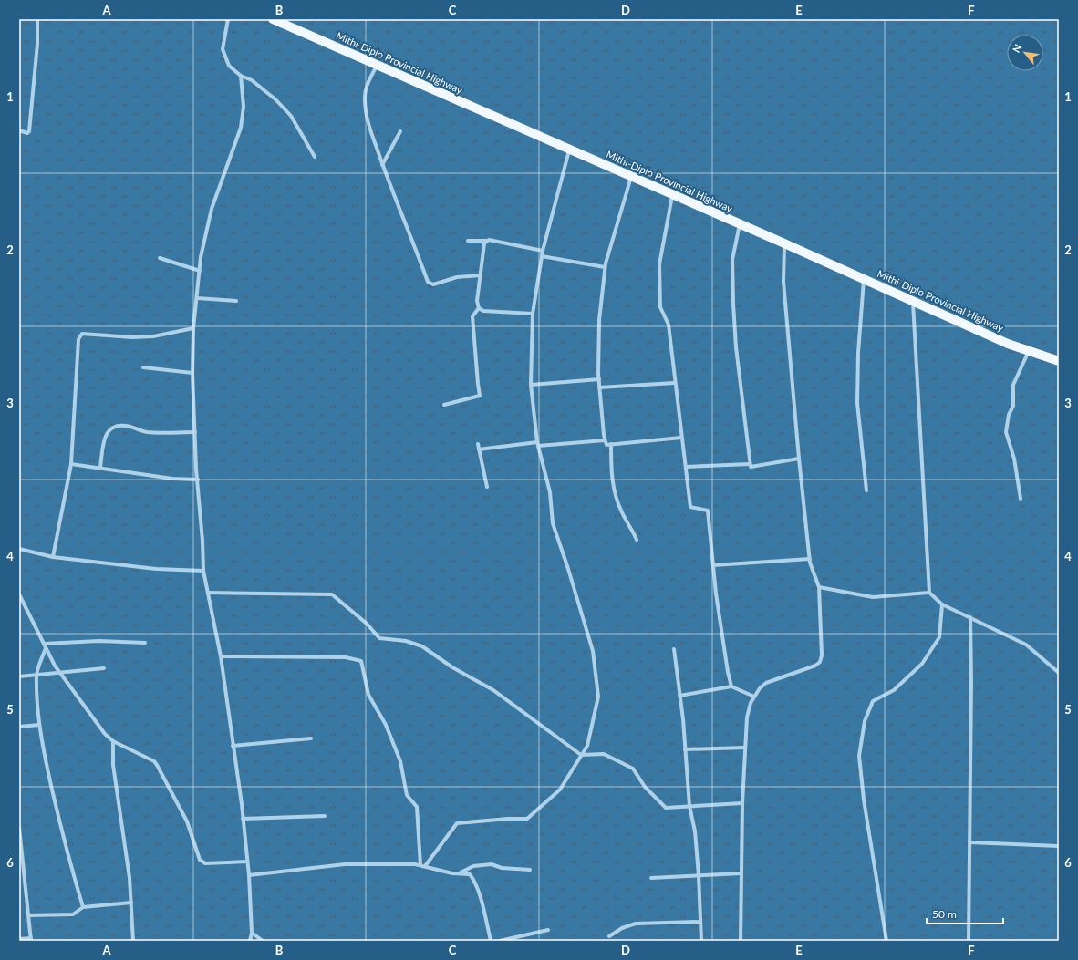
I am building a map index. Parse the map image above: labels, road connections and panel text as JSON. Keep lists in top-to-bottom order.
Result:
{
  "streets": {
    "main road": ["Mithi-Diplo Provincial Highway"]
  },
  "scale_bar": "50 m",
  "north": "top left",
  "grid": {
    "columns": [
      "A",
      "B",
      "C",
      "D",
      "E",
      "F"
    ],
    "rows": [
      "1",
      "2",
      "3",
      "4",
      "5",
      "6"
    ]
  }
}
